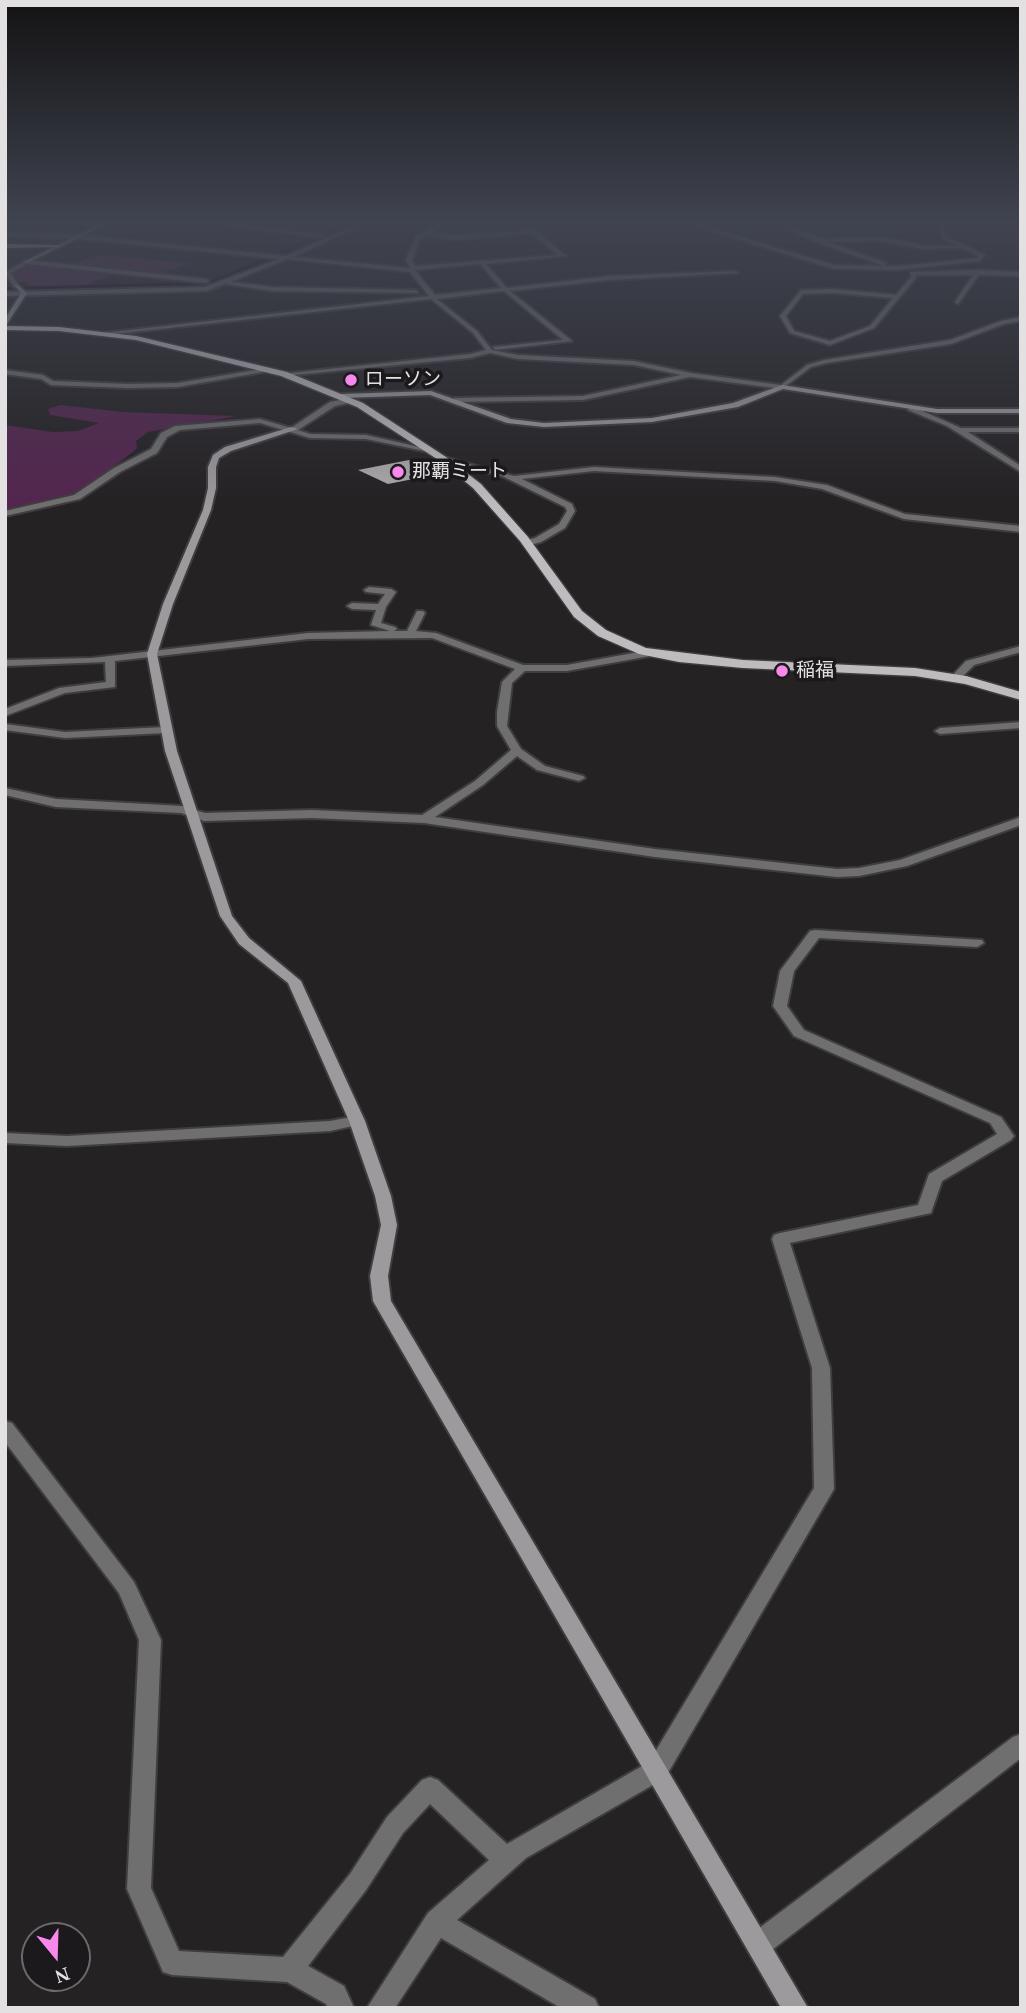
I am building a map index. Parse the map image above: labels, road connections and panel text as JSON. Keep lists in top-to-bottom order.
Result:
{
  "places": ["ローソン", "那覇ミート", "稲福"],
  "north": "bottom"
}
